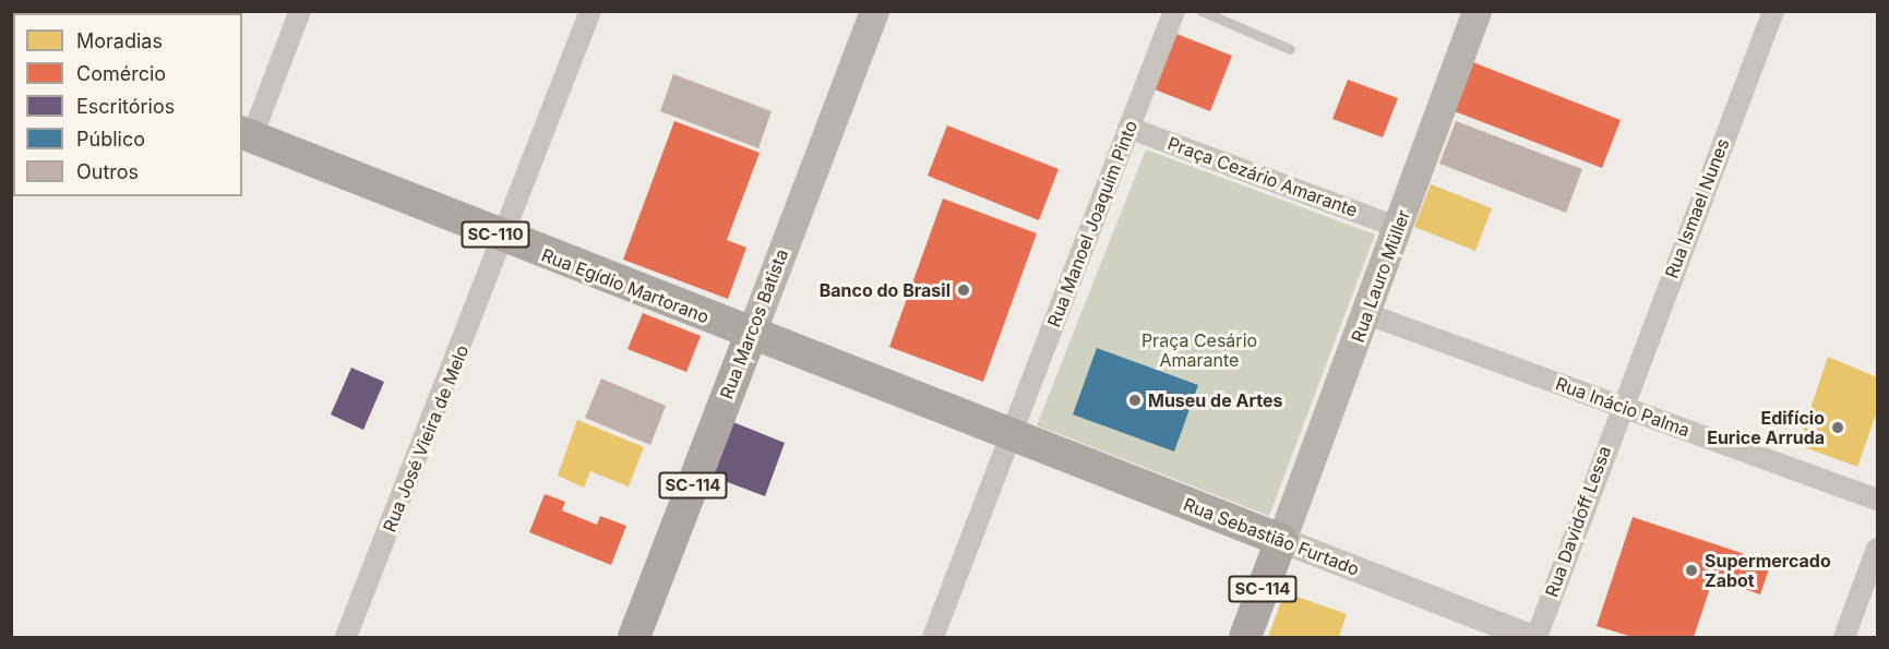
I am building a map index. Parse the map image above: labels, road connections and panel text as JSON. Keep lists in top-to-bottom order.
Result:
{
  "streets": {
    "main road": [
      "SC-110",
      "Rua Lauro Müller",
      "Rua Egídio Martorano",
      "Rua Marcos Batista",
      "SC-114",
      "Rua Sebastião Furtado"
    ],
    "street": [
      "Praça Cezário Amarante",
      "Rua Ismael Nunes",
      "Rua Manoel Joaquim Pinto",
      "Rua Inácio Palma",
      "Rua José Vieira de Melo",
      "Rua Davidoff Lessa"
    ]
  },
  "crossings": [
    ["Praça Cezário Amarante", "Rua Manoel Joaquim Pinto"],
    ["Praça Cezário Amarante", "Rua Lauro Müller"],
    ["Rua Ismael Nunes", "Rua Inácio Palma"],
    ["Rua Ismael Nunes", "Rua Davidoff Lessa"],
    ["Rua Manoel Joaquim Pinto", "Rua Egídio Martorano"],
    ["Rua Manoel Joaquim Pinto", "Rua Sebastião Furtado"],
    ["Rua Lauro Müller", "Rua Inácio Palma"],
    ["Rua Lauro Müller", "SC-114"],
    ["Rua Lauro Müller", "Rua Sebastião Furtado"],
    ["Rua Egídio Martorano", "Rua Marcos Batista"],
    ["Rua Egídio Martorano", "Rua José Vieira de Melo"],
    ["Rua Egídio Martorano", "Rua Sebastião Furtado"],
    ["Rua Inácio Palma", "Rua Davidoff Lessa"],
    ["SC-114", "Rua Sebastião Furtado"]
  ],
  "parks": ["Praça Cesário Amarante"],
  "places": [
    "Banco do Brasil",
    "Museu de Artes",
    "Edifício Eurice Arruda",
    "Supermercado Zabot"
  ],
  "legend": [
    "Moradias",
    "Comércio",
    "Escritórios",
    "Público",
    "Outros"
  ]
}
